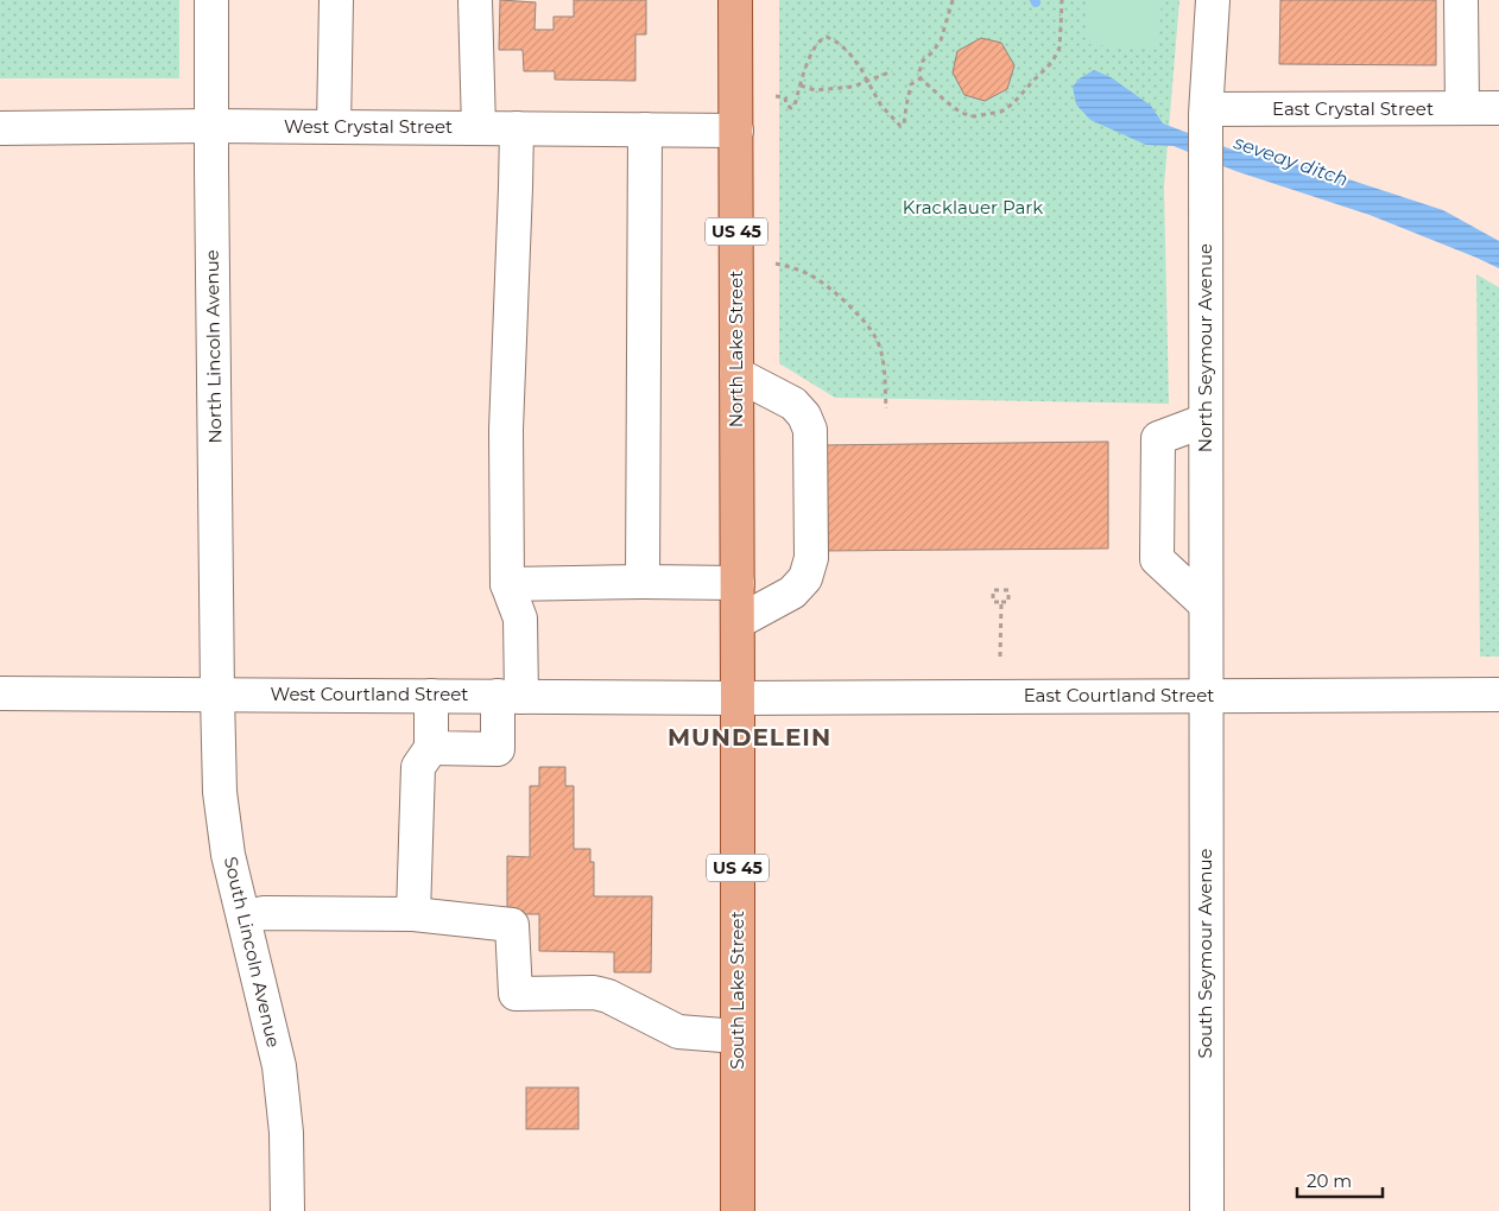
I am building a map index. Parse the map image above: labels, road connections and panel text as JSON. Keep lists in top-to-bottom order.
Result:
{
  "streets": {
    "main road": ["US 45", "North Lake Street", "South Lake Street"],
    "street": [
      "East Crystal Street",
      "West Crystal Street",
      "North Lincoln Avenue",
      "North Seymour Avenue",
      "West Courtland Street",
      "East Courtland Street",
      "South Lincoln Avenue",
      "South Seymour Avenue"
    ]
  },
  "crossings": [
    ["East Crystal Street", "North Seymour Avenue"],
    ["West Crystal Street", "North Lincoln Avenue"],
    ["West Crystal Street", "North Lake Street"],
    ["North Lincoln Avenue", "West Courtland Street"],
    ["North Lincoln Avenue", "South Lincoln Avenue"],
    ["North Seymour Avenue", "East Courtland Street"],
    ["North Seymour Avenue", "South Seymour Avenue"],
    ["North Lake Street", "West Courtland Street"],
    ["North Lake Street", "East Courtland Street"],
    ["North Lake Street", "South Lake Street"],
    ["West Courtland Street", "East Courtland Street"],
    ["West Courtland Street", "South Lincoln Avenue"],
    ["West Courtland Street", "South Lake Street"],
    ["East Courtland Street", "South Seymour Avenue"],
    ["East Courtland Street", "South Lake Street"]
  ],
  "districts": ["MUNDELEIN"],
  "water": ["seveay ditch"],
  "parks": ["Kracklauer Park"],
  "scale_bar": "20 m"
}
